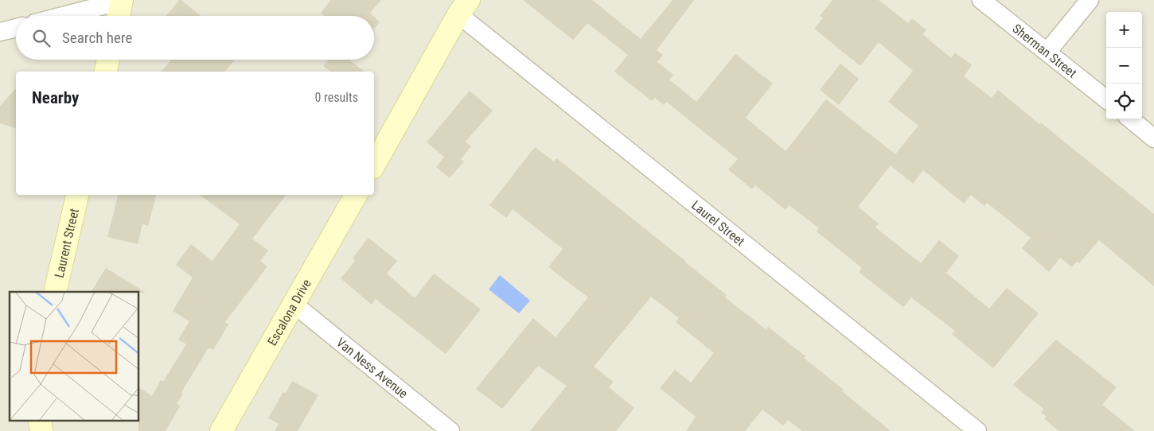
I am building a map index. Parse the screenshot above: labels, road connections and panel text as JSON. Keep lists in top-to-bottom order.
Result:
{
  "streets": {
    "street": [
      "Sherman Street",
      "Laurel Street",
      "Laurent Street",
      "Escalona Drive",
      "Van Ness Avenue"
    ]
  },
  "crossings": [
    ["Escalona Drive", "Van Ness Avenue"]
  ],
  "page": {
    "map_buttons": ["+", "−"],
    "search": "Search here",
    "heading": ["Nearby", "0 results"]
  }
}
